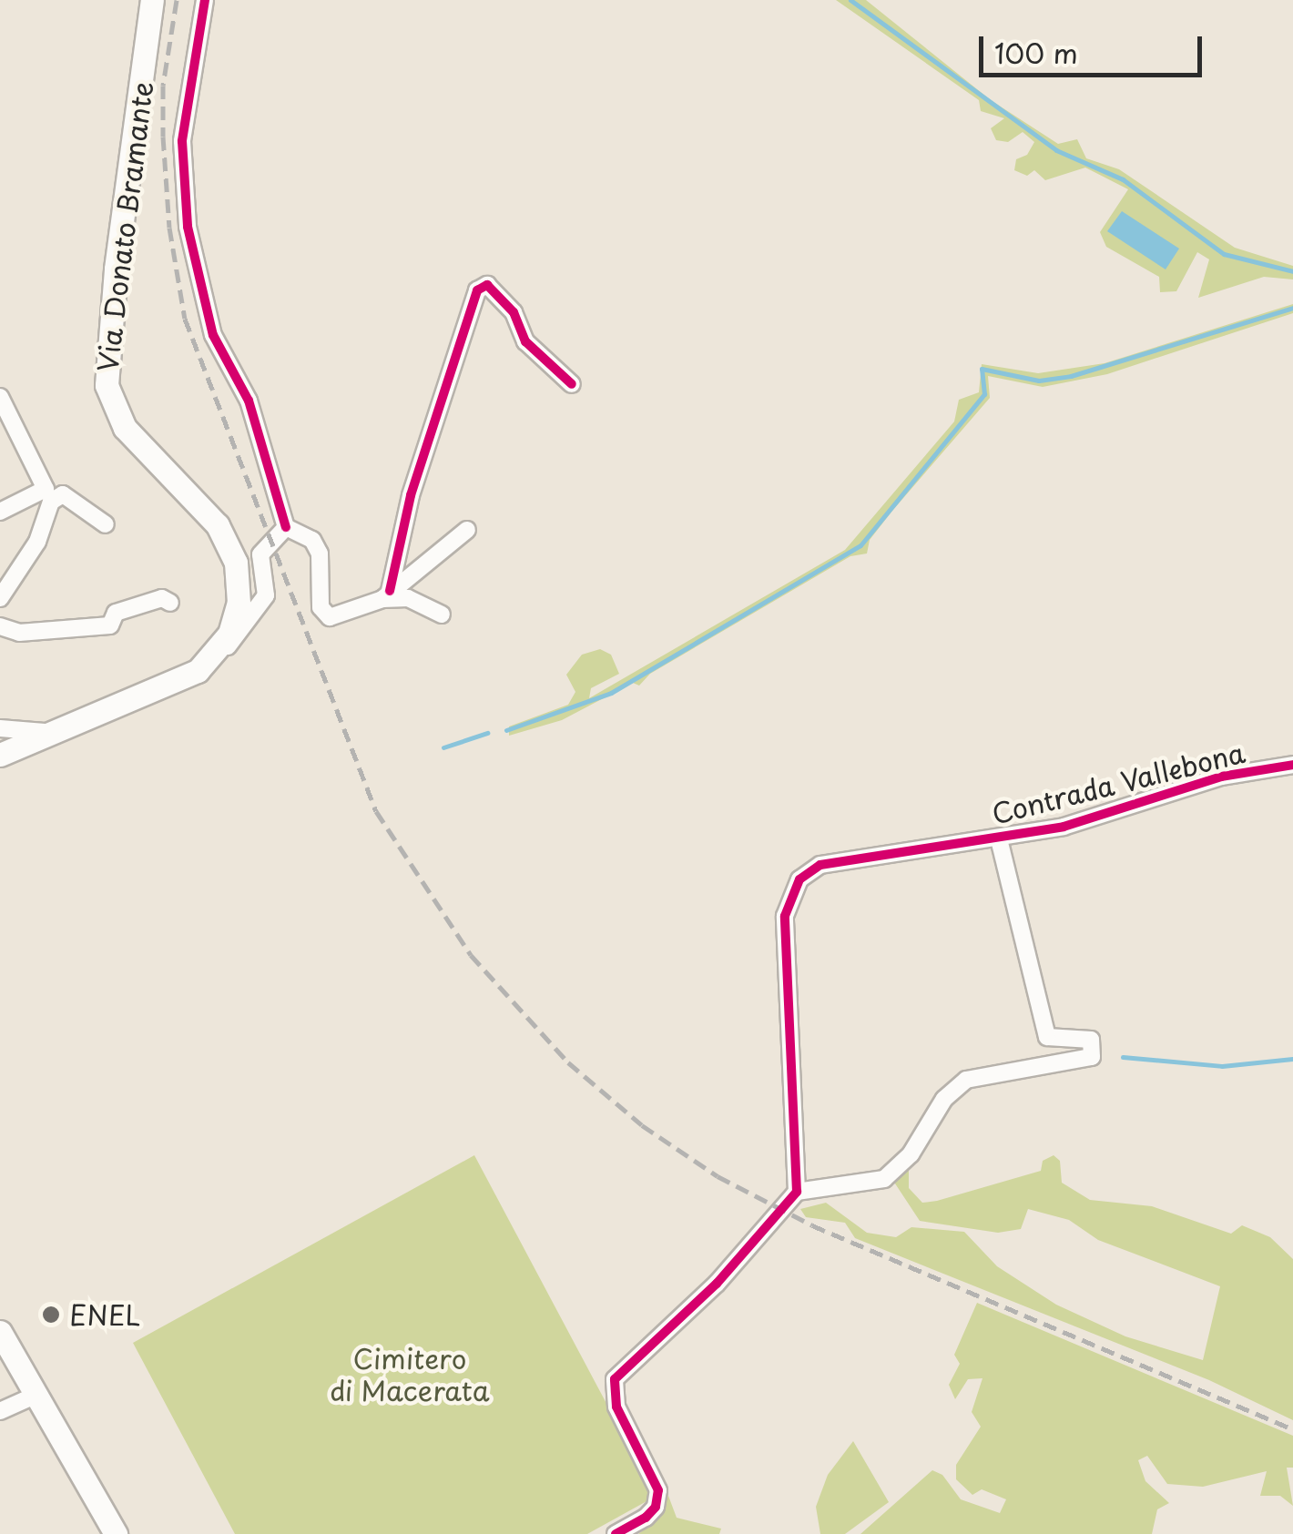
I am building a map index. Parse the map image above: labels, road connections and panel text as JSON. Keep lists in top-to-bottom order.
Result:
{
  "streets": {
    "main road": ["Via Donato Bramante"],
    "street": ["Contrada Vallebona"]
  },
  "parks": ["Cimitero di Macerata"],
  "places": ["ENEL"],
  "scale_bar": "100 m"
}
